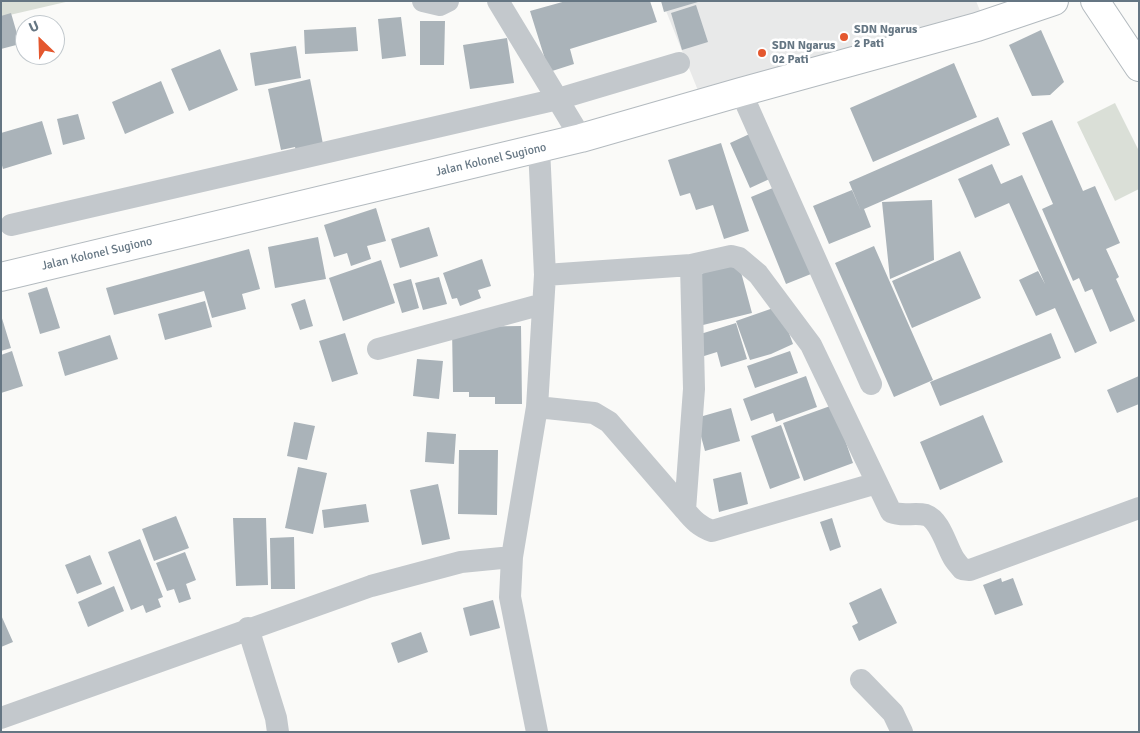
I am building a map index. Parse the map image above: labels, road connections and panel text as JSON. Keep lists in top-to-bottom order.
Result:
{
  "streets": {
    "main road": ["Jalan Kolonel Sugiono"]
  },
  "places": ["SDN Ngarus 2 Pati", "SDN Ngarus 02 Pati"],
  "north": "top left"
}
